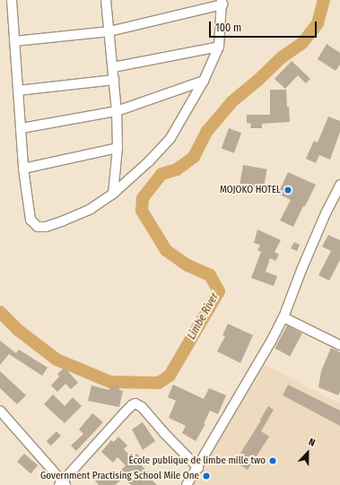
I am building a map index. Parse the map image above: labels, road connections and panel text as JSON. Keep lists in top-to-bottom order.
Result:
{
  "water": ["Limbe River"],
  "places": ["MOJOKO HOTEL", "École publique de limbe mille two", "Government Practising School Mile One"],
  "scale_bar": "100 m",
  "north": "top"
}
